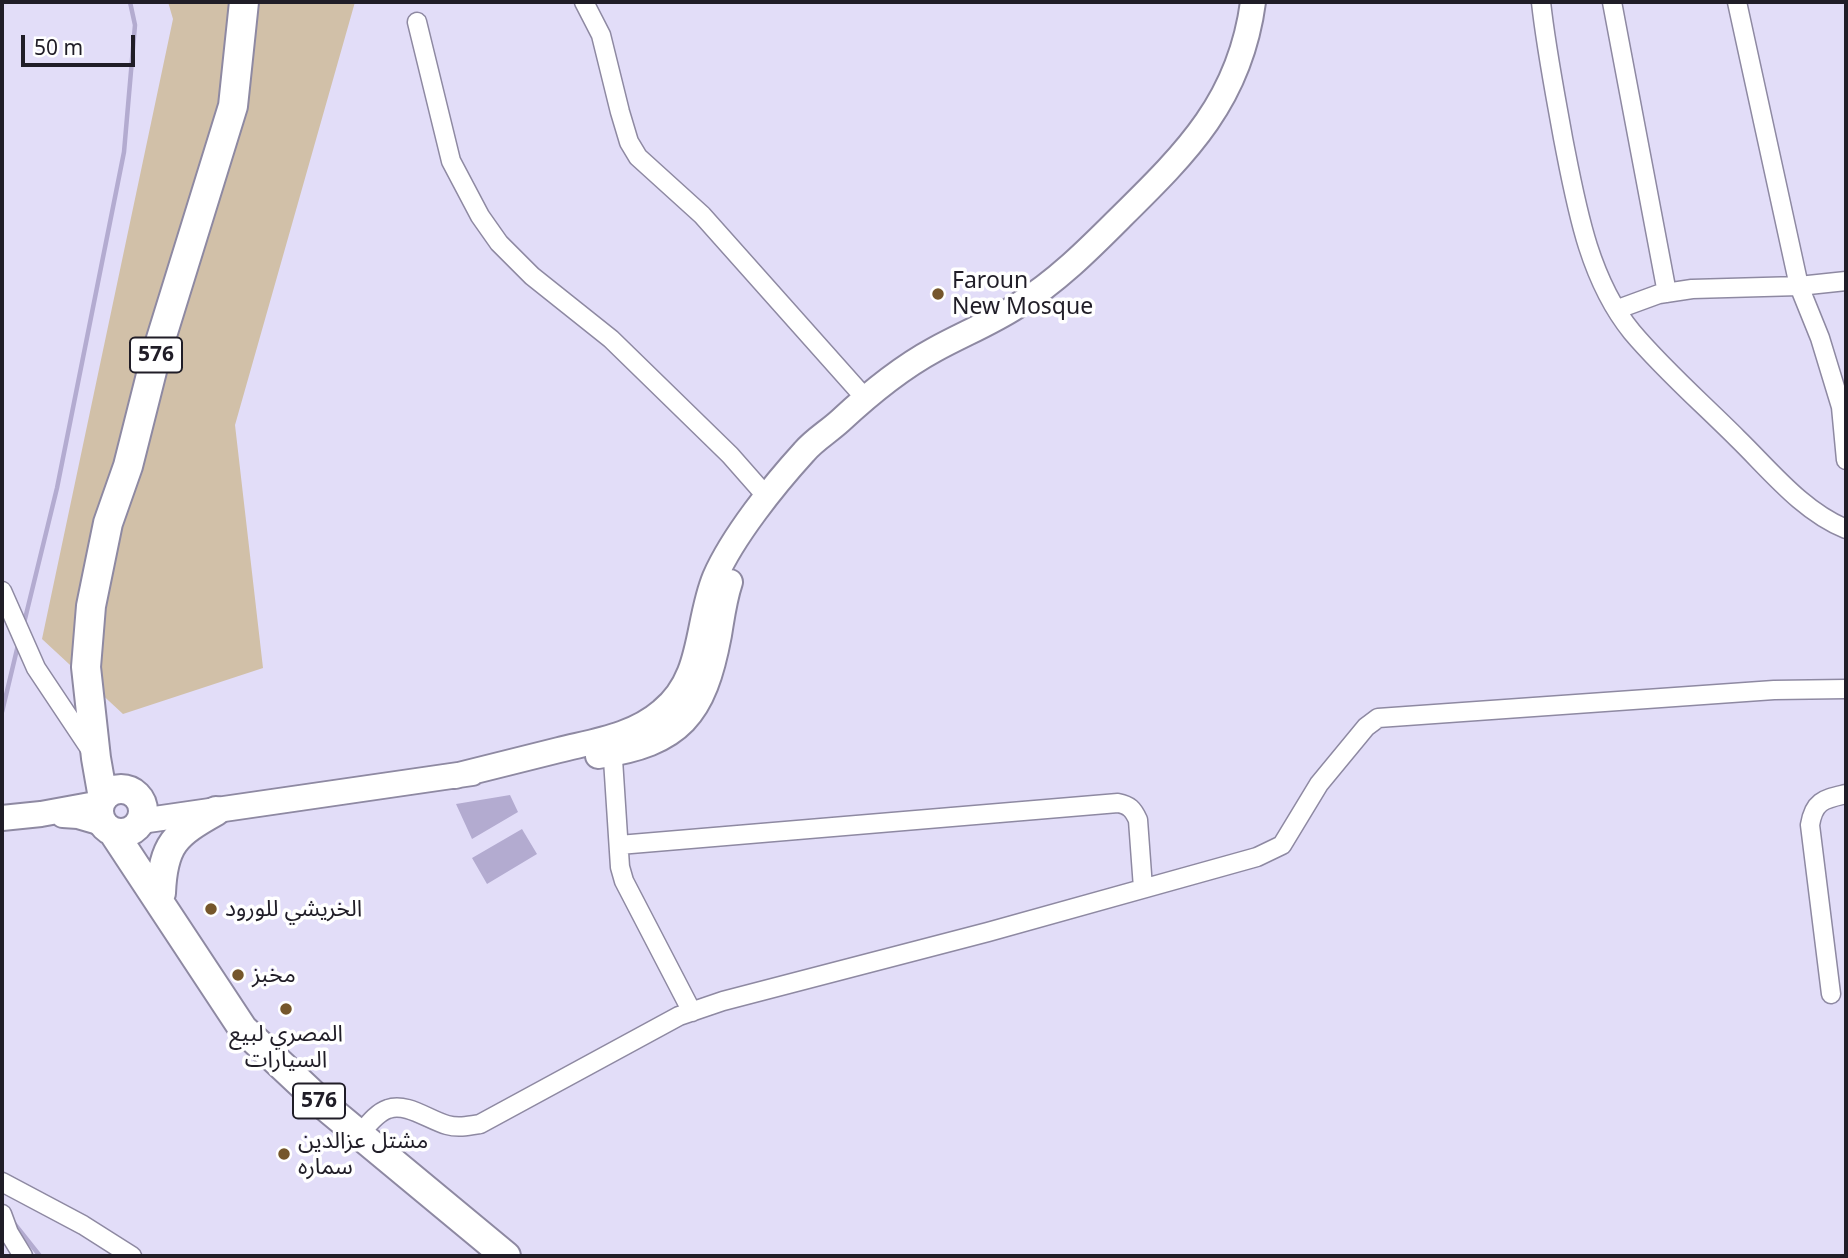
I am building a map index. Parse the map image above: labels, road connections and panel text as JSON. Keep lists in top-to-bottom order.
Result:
{
  "streets": {
    "main road": ["576"]
  },
  "places": [
    "Faroun New Mosque",
    "الخريشي للورود",
    "مخبز",
    "المصري لبيع السيارات",
    "مشتل عزالدين سماره"
  ],
  "scale_bar": "50 m"
}
